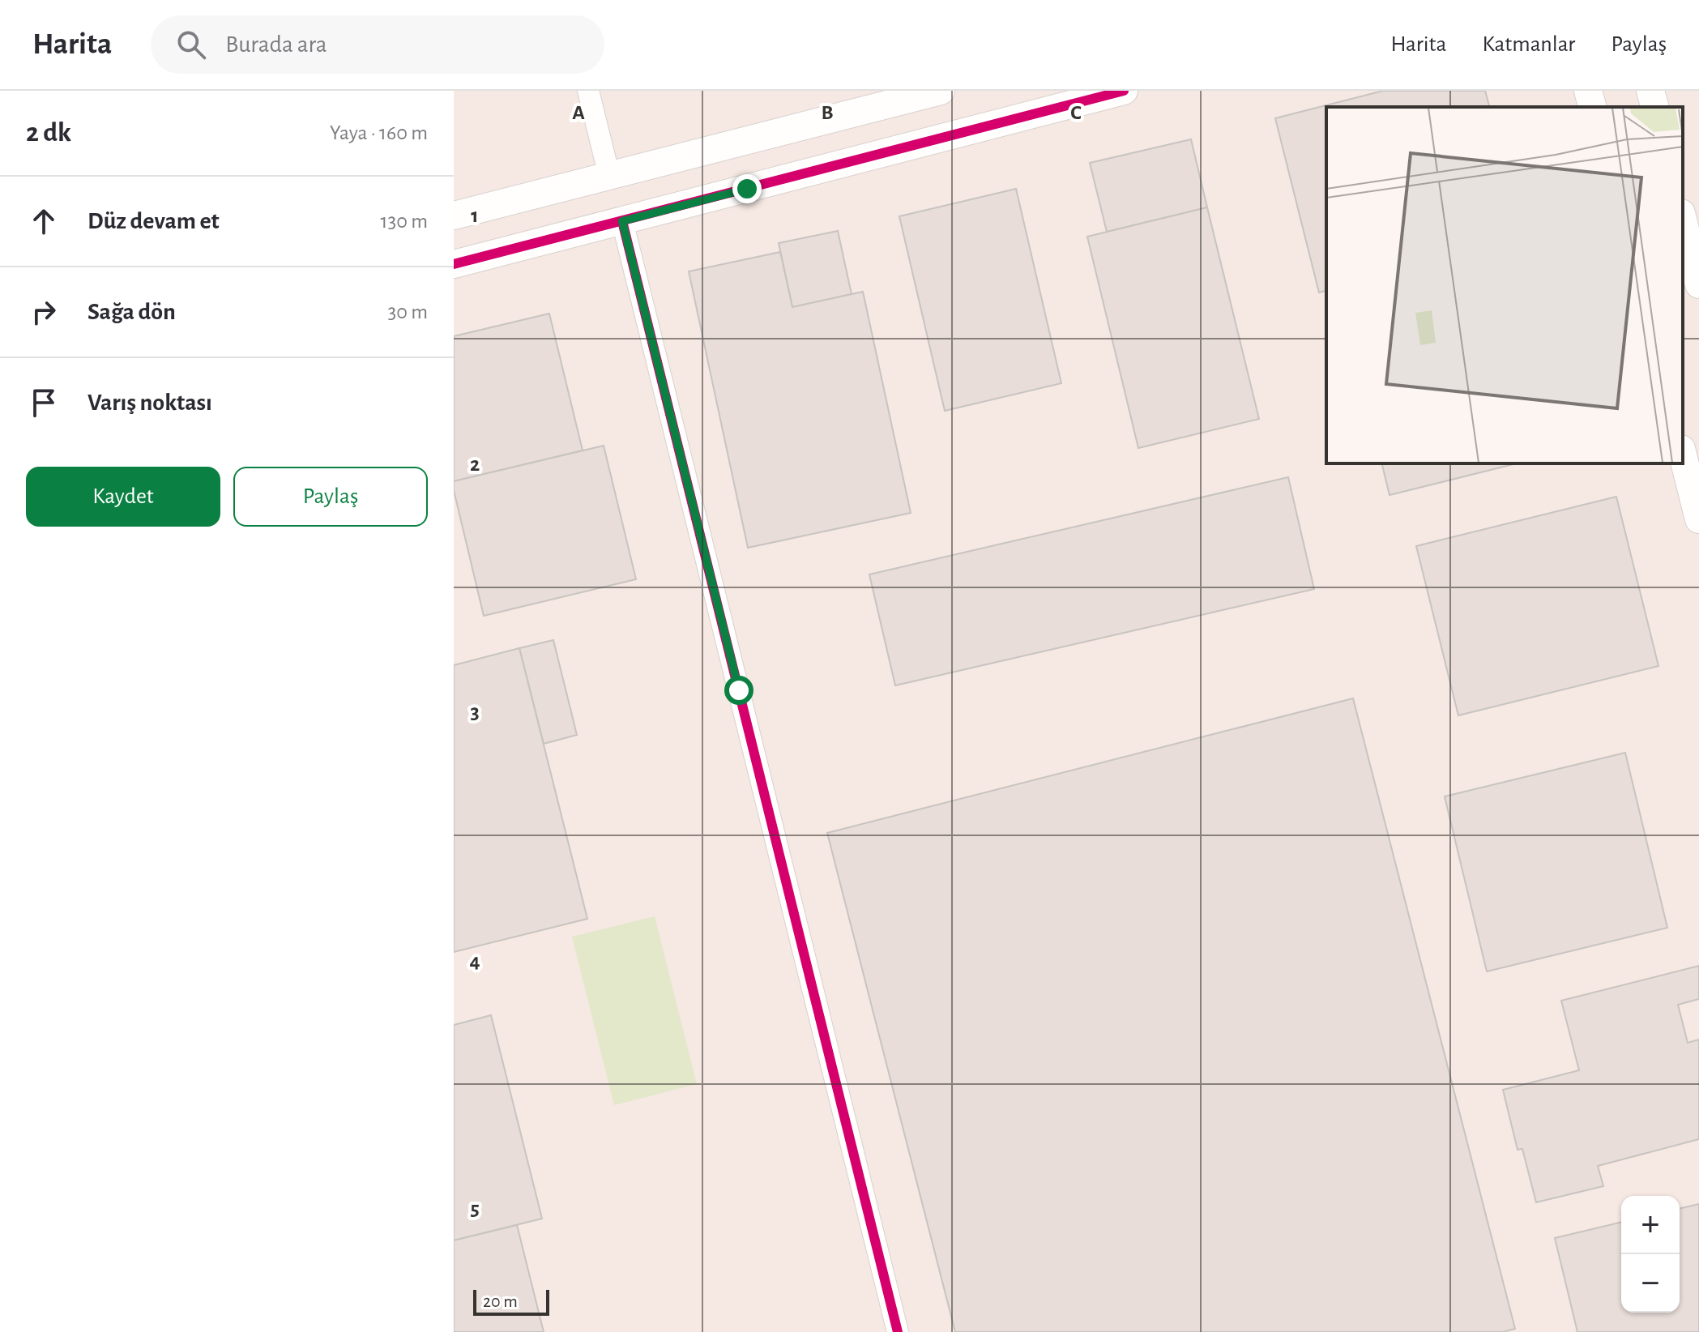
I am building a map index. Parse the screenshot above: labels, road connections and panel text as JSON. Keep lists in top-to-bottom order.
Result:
{
  "scale_bar": "20 m",
  "page": {
    "header": "Harita",
    "search": "Burada ara",
    "nav": ["Harita", "Katmanlar", "Paylaş"],
    "heading": ["2 dk", "Yaya · 160 m"],
    "list": [
      ["Düz devam et", "130 m"],
      ["Sağa dön", "30 m"],
      "Varış noktası"
    ],
    "buttons": ["Kaydet", "Paylaş"],
    "map_buttons": ["+", "−"],
    "scale": "20 m"
  },
  "grid": {
    "columns": ["A", "B", "C"],
    "rows": [
      "1",
      "2",
      "3",
      "4",
      "5"
    ]
  }
}
